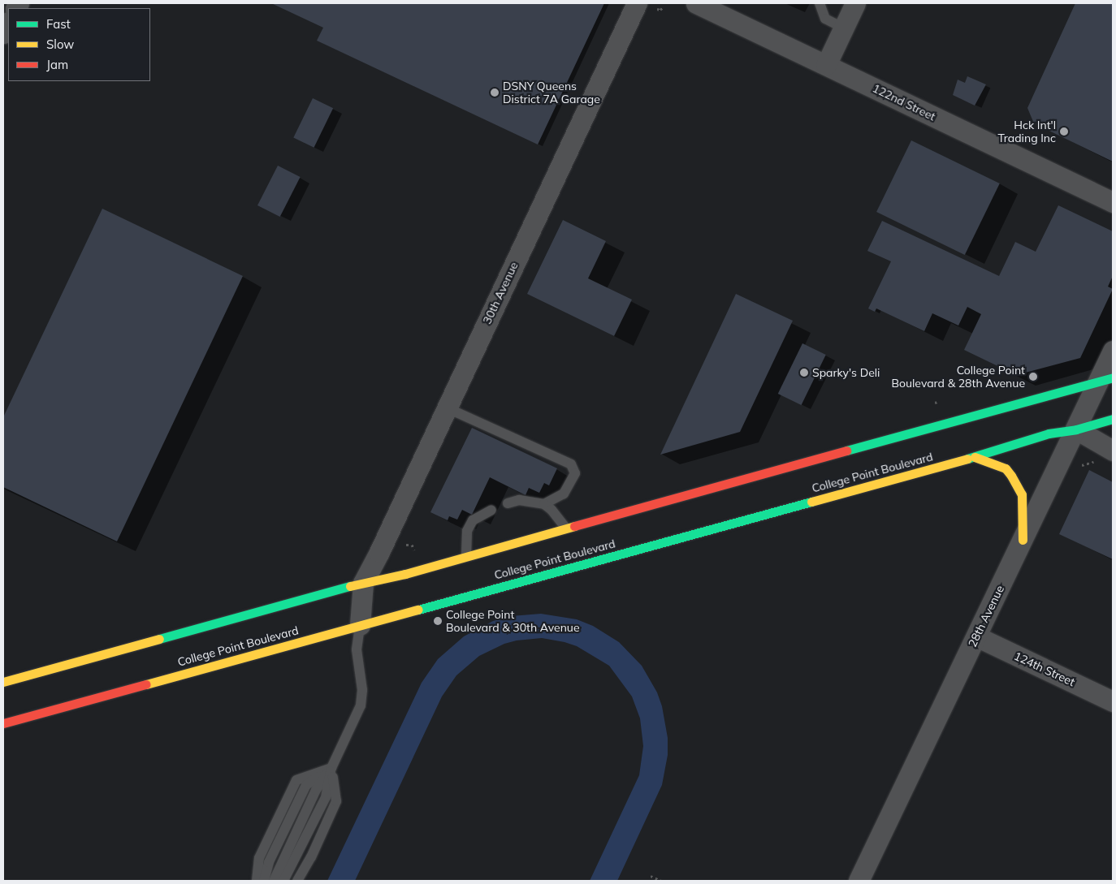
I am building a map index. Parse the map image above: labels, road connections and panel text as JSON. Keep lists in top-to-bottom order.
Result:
{
  "streets": {
    "main road": ["College Point Boulevard"],
    "street": [
      "122nd Street",
      "30th Avenue",
      "28th Avenue",
      "124th Street"
    ]
  },
  "crossings": [
    ["College Point Boulevard", "28th Avenue"],
    ["28th Avenue", "124th Street"]
  ],
  "places": [
    "DSNY Queens District 7A Garage",
    "Hck Int'l Trading Inc",
    "Sparky's Deli",
    "College Point Boulevard & 28th Avenue",
    "College Point Boulevard & 30th Avenue"
  ],
  "legend": ["Fast", "Slow", "Jam"]
}
